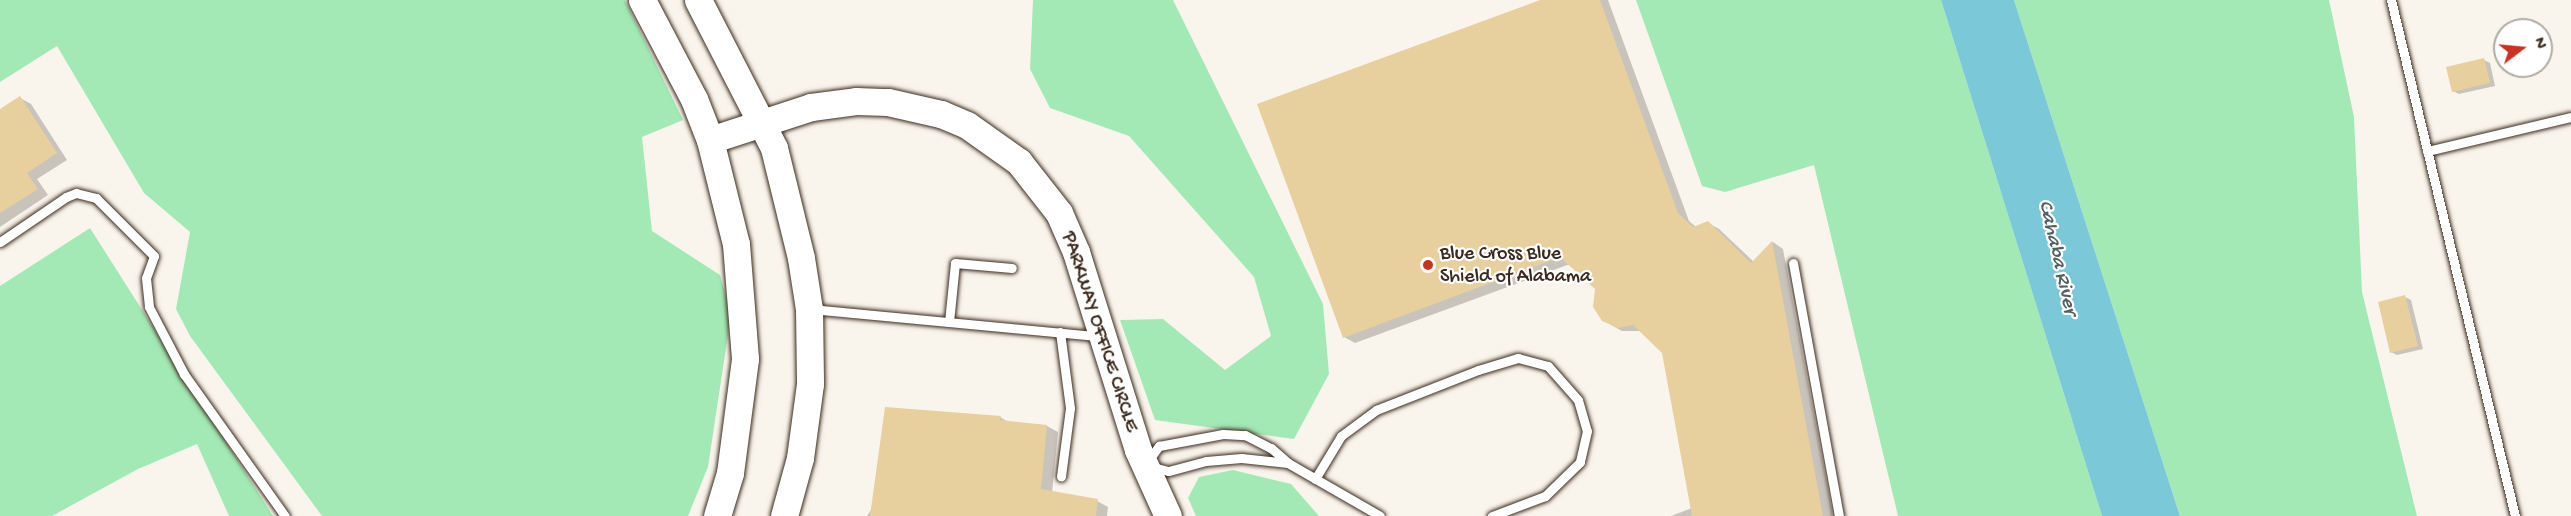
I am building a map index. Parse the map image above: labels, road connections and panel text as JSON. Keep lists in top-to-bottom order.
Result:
{
  "streets": {
    "street": ["PARKWAY OFFICE CIRCLE"]
  },
  "water": ["Cahaba River"],
  "places": ["Blue Cross Blue Shield of Alabama"],
  "north": "right"
}
